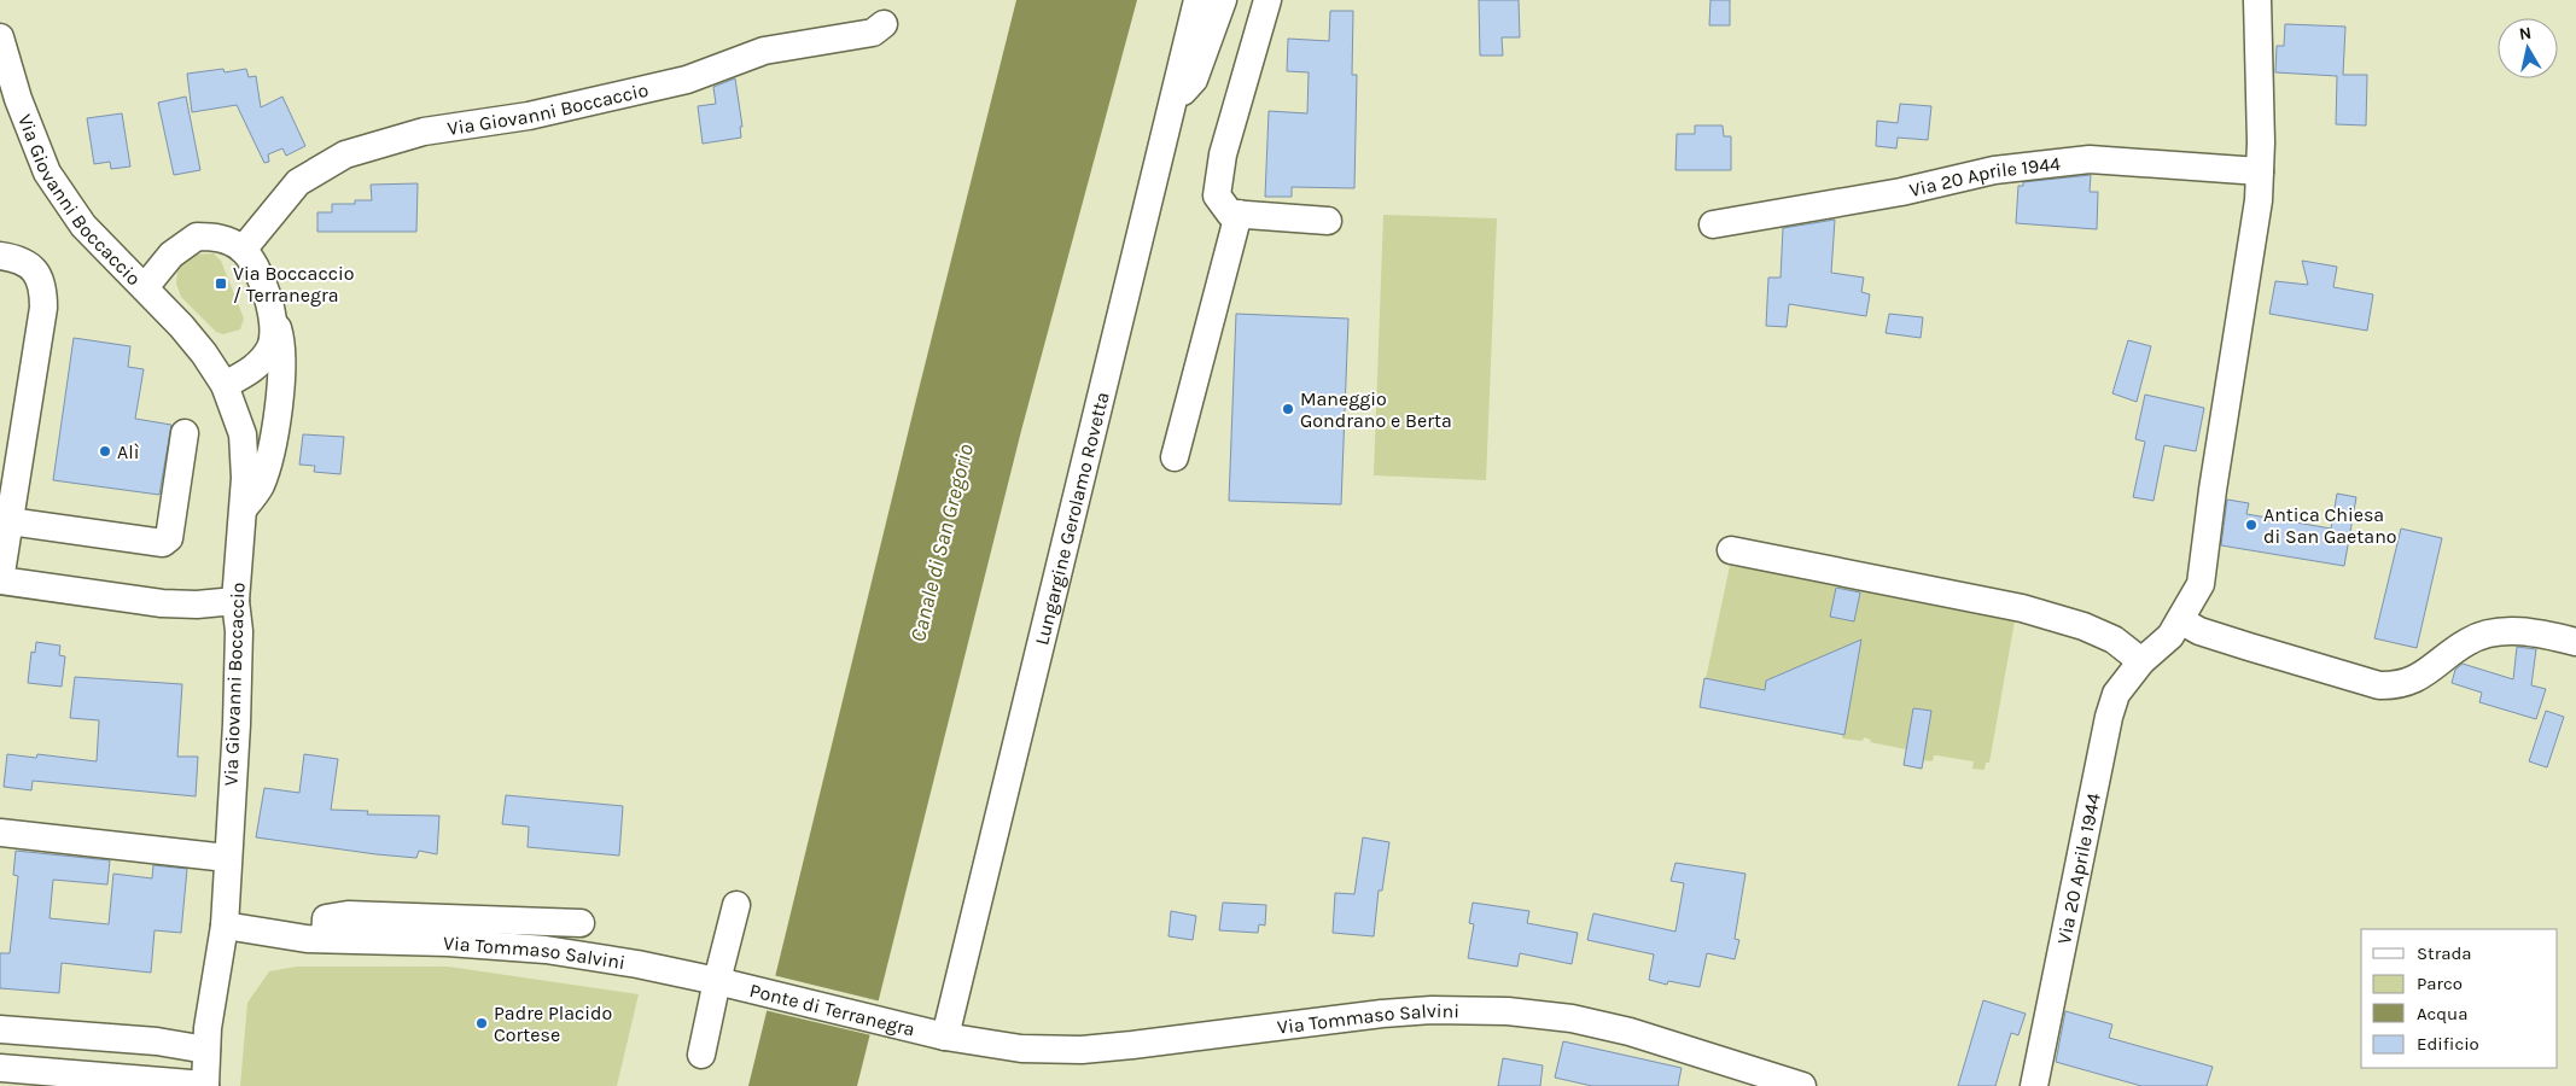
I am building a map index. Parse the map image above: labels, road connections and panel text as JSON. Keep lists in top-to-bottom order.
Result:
{
  "streets": {
    "street": [
      "Via Giovanni Boccaccio",
      "Via 20 Aprile 1944",
      "Lungargine Gerolamo Rovetta",
      "Via Tommaso Salvini",
      "Ponte di Terranegra"
    ]
  },
  "crossings": [
    ["Via Giovanni Boccaccio", "Via Tommaso Salvini"],
    ["Lungargine Gerolamo Rovetta", "Via Tommaso Salvini"],
    ["Lungargine Gerolamo Rovetta", "Ponte di Terranegra"],
    ["Via Tommaso Salvini", "Ponte di Terranegra"]
  ],
  "water": ["Canale di San Gregorio"],
  "places": {
    "transit": ["Via Boccaccio / Terranegra"],
    "other": [
      "Maneggio Gondrano e Berta",
      "Alì",
      "Antica Chiesa di San Gaetano",
      "Padre Placido Cortese"
    ]
  },
  "legend": [
    "Strada",
    "Parco",
    "Acqua",
    "Edificio"
  ],
  "north": "top"
}
